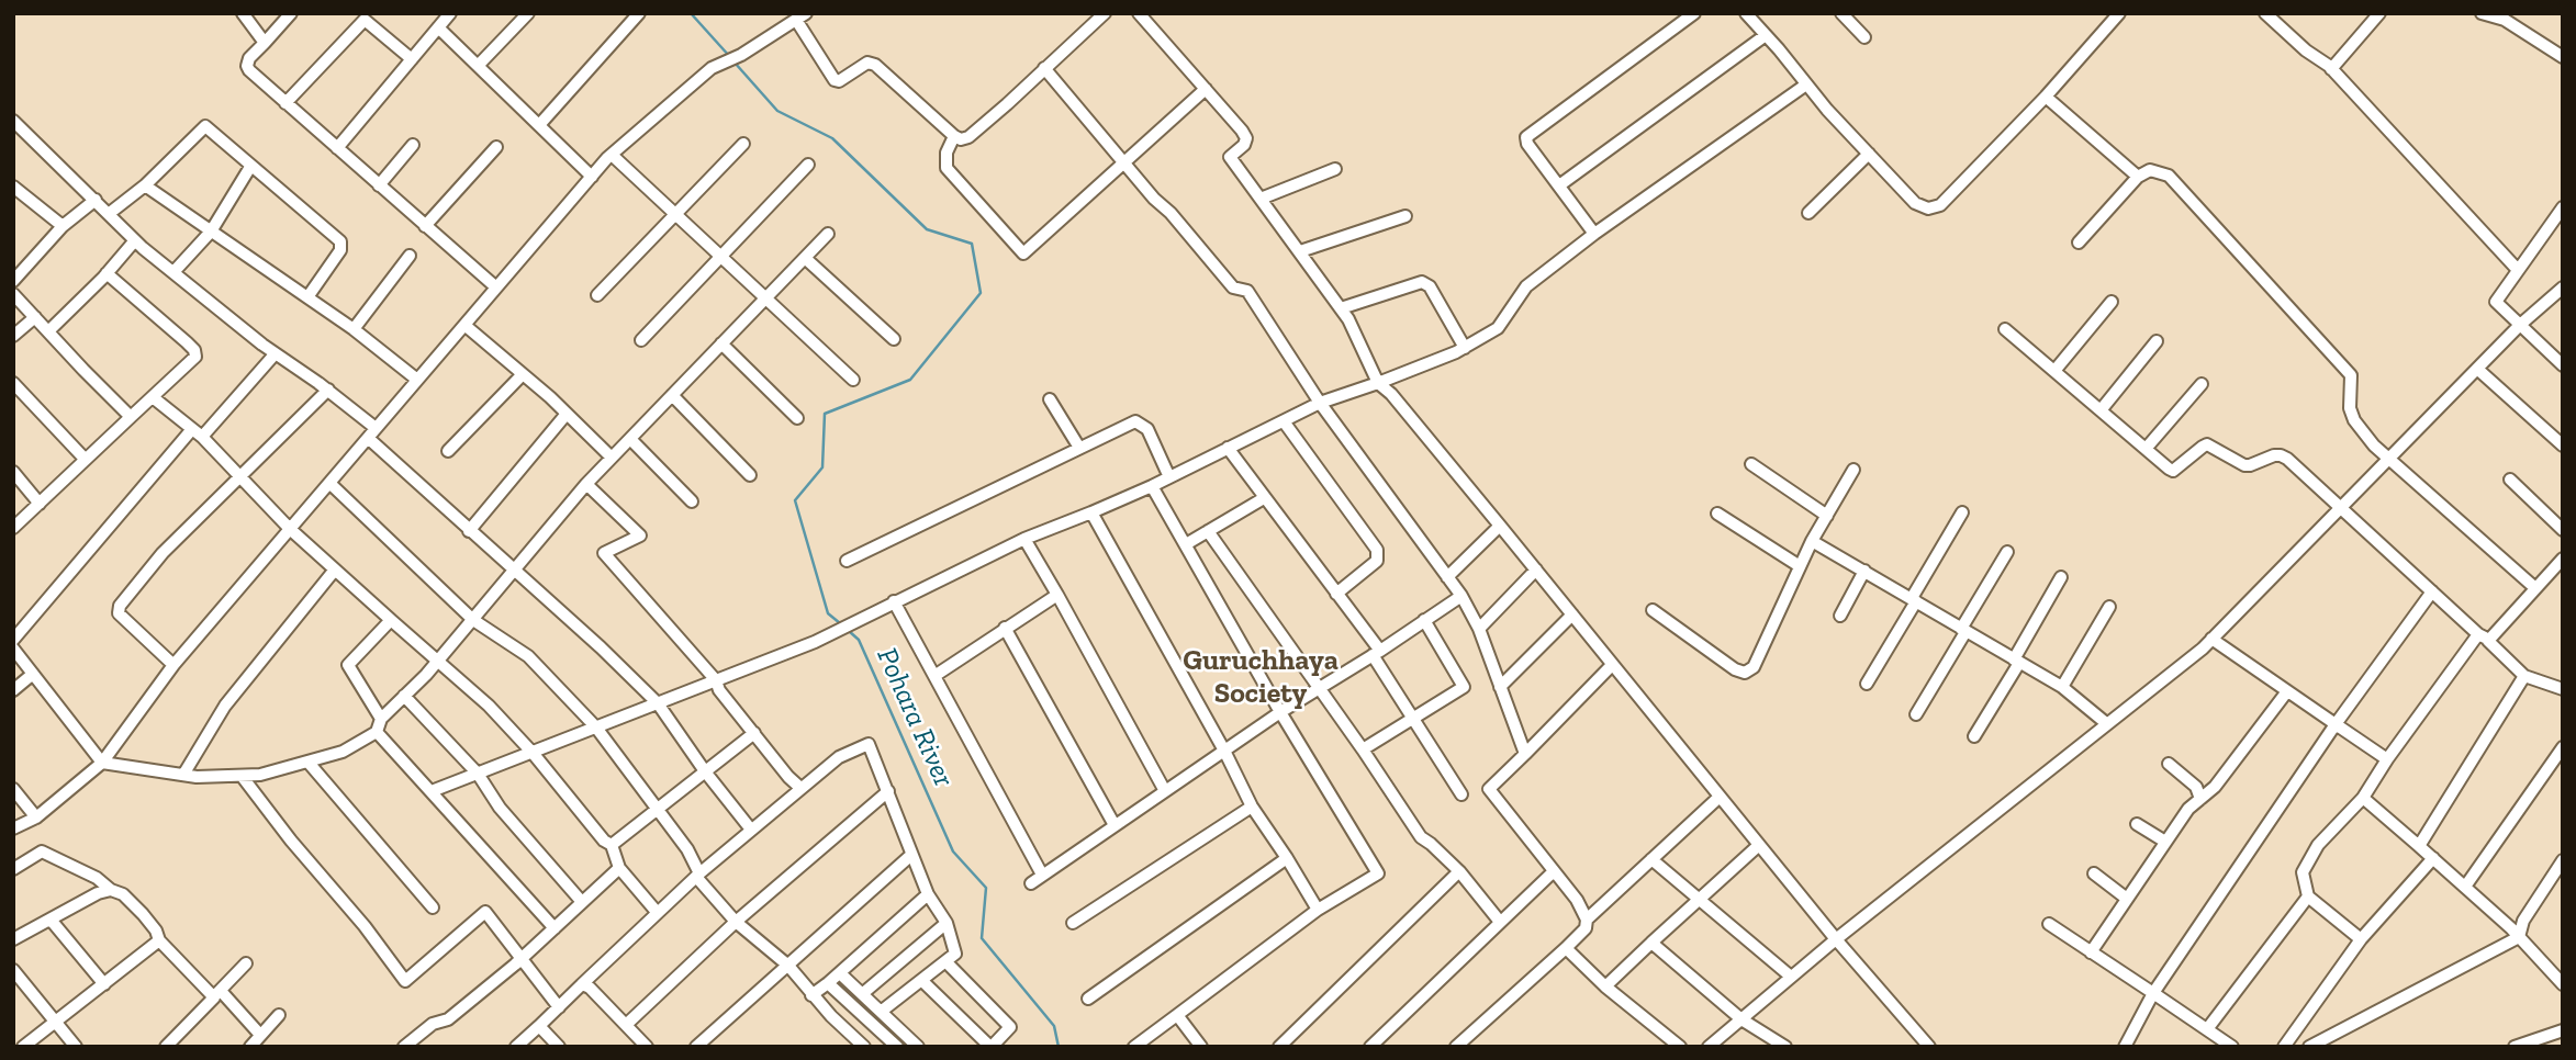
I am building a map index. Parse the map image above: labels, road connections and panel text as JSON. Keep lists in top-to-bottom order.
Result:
{
  "districts": ["Guruchhaya Society"],
  "water": ["Pohara River"]
}
